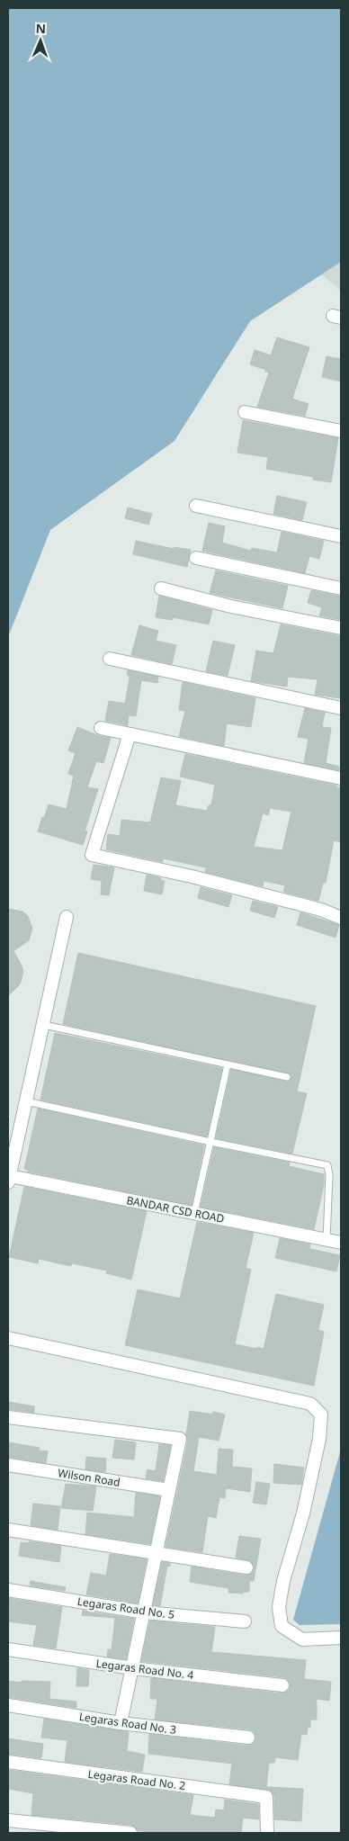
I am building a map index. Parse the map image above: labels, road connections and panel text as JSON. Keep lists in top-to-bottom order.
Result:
{
  "streets": {
    "street": [
      "BANDAR CSD ROAD",
      "Wilson Road",
      "Legaras Road No. 5",
      "Legaras Road No. 4",
      "Legaras Road No. 3",
      "Legaras Road No. 2"
    ]
  },
  "north": "top"
}
